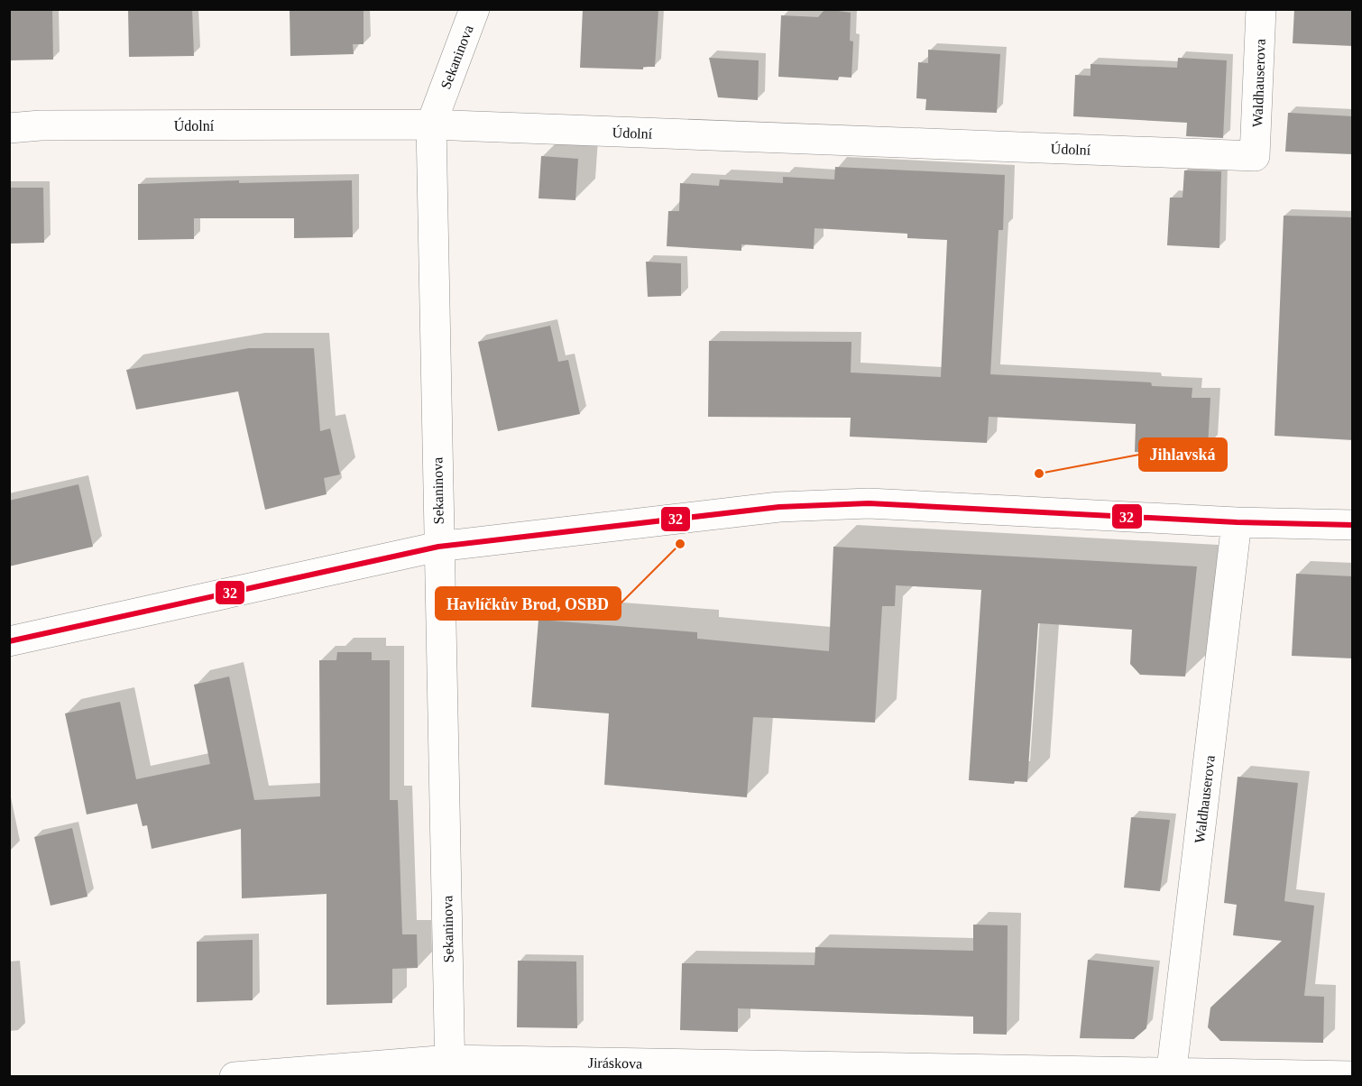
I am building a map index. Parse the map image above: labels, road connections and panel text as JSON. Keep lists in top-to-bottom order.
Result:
{
  "streets": {
    "street": [
      "Sekaninova",
      "Waldhauserova",
      "Údolní",
      "Jiráskova"
    ]
  },
  "crossings": [
    ["Sekaninova", "Údolní"],
    ["Sekaninova", "Jiráskova"],
    ["Waldhauserova", "Údolní"],
    ["Waldhauserova", "Jiráskova"]
  ],
  "places": ["Jihlavská", "Havlíčkův Brod, OSBD"],
  "lines": ["transit line 32"]
}
